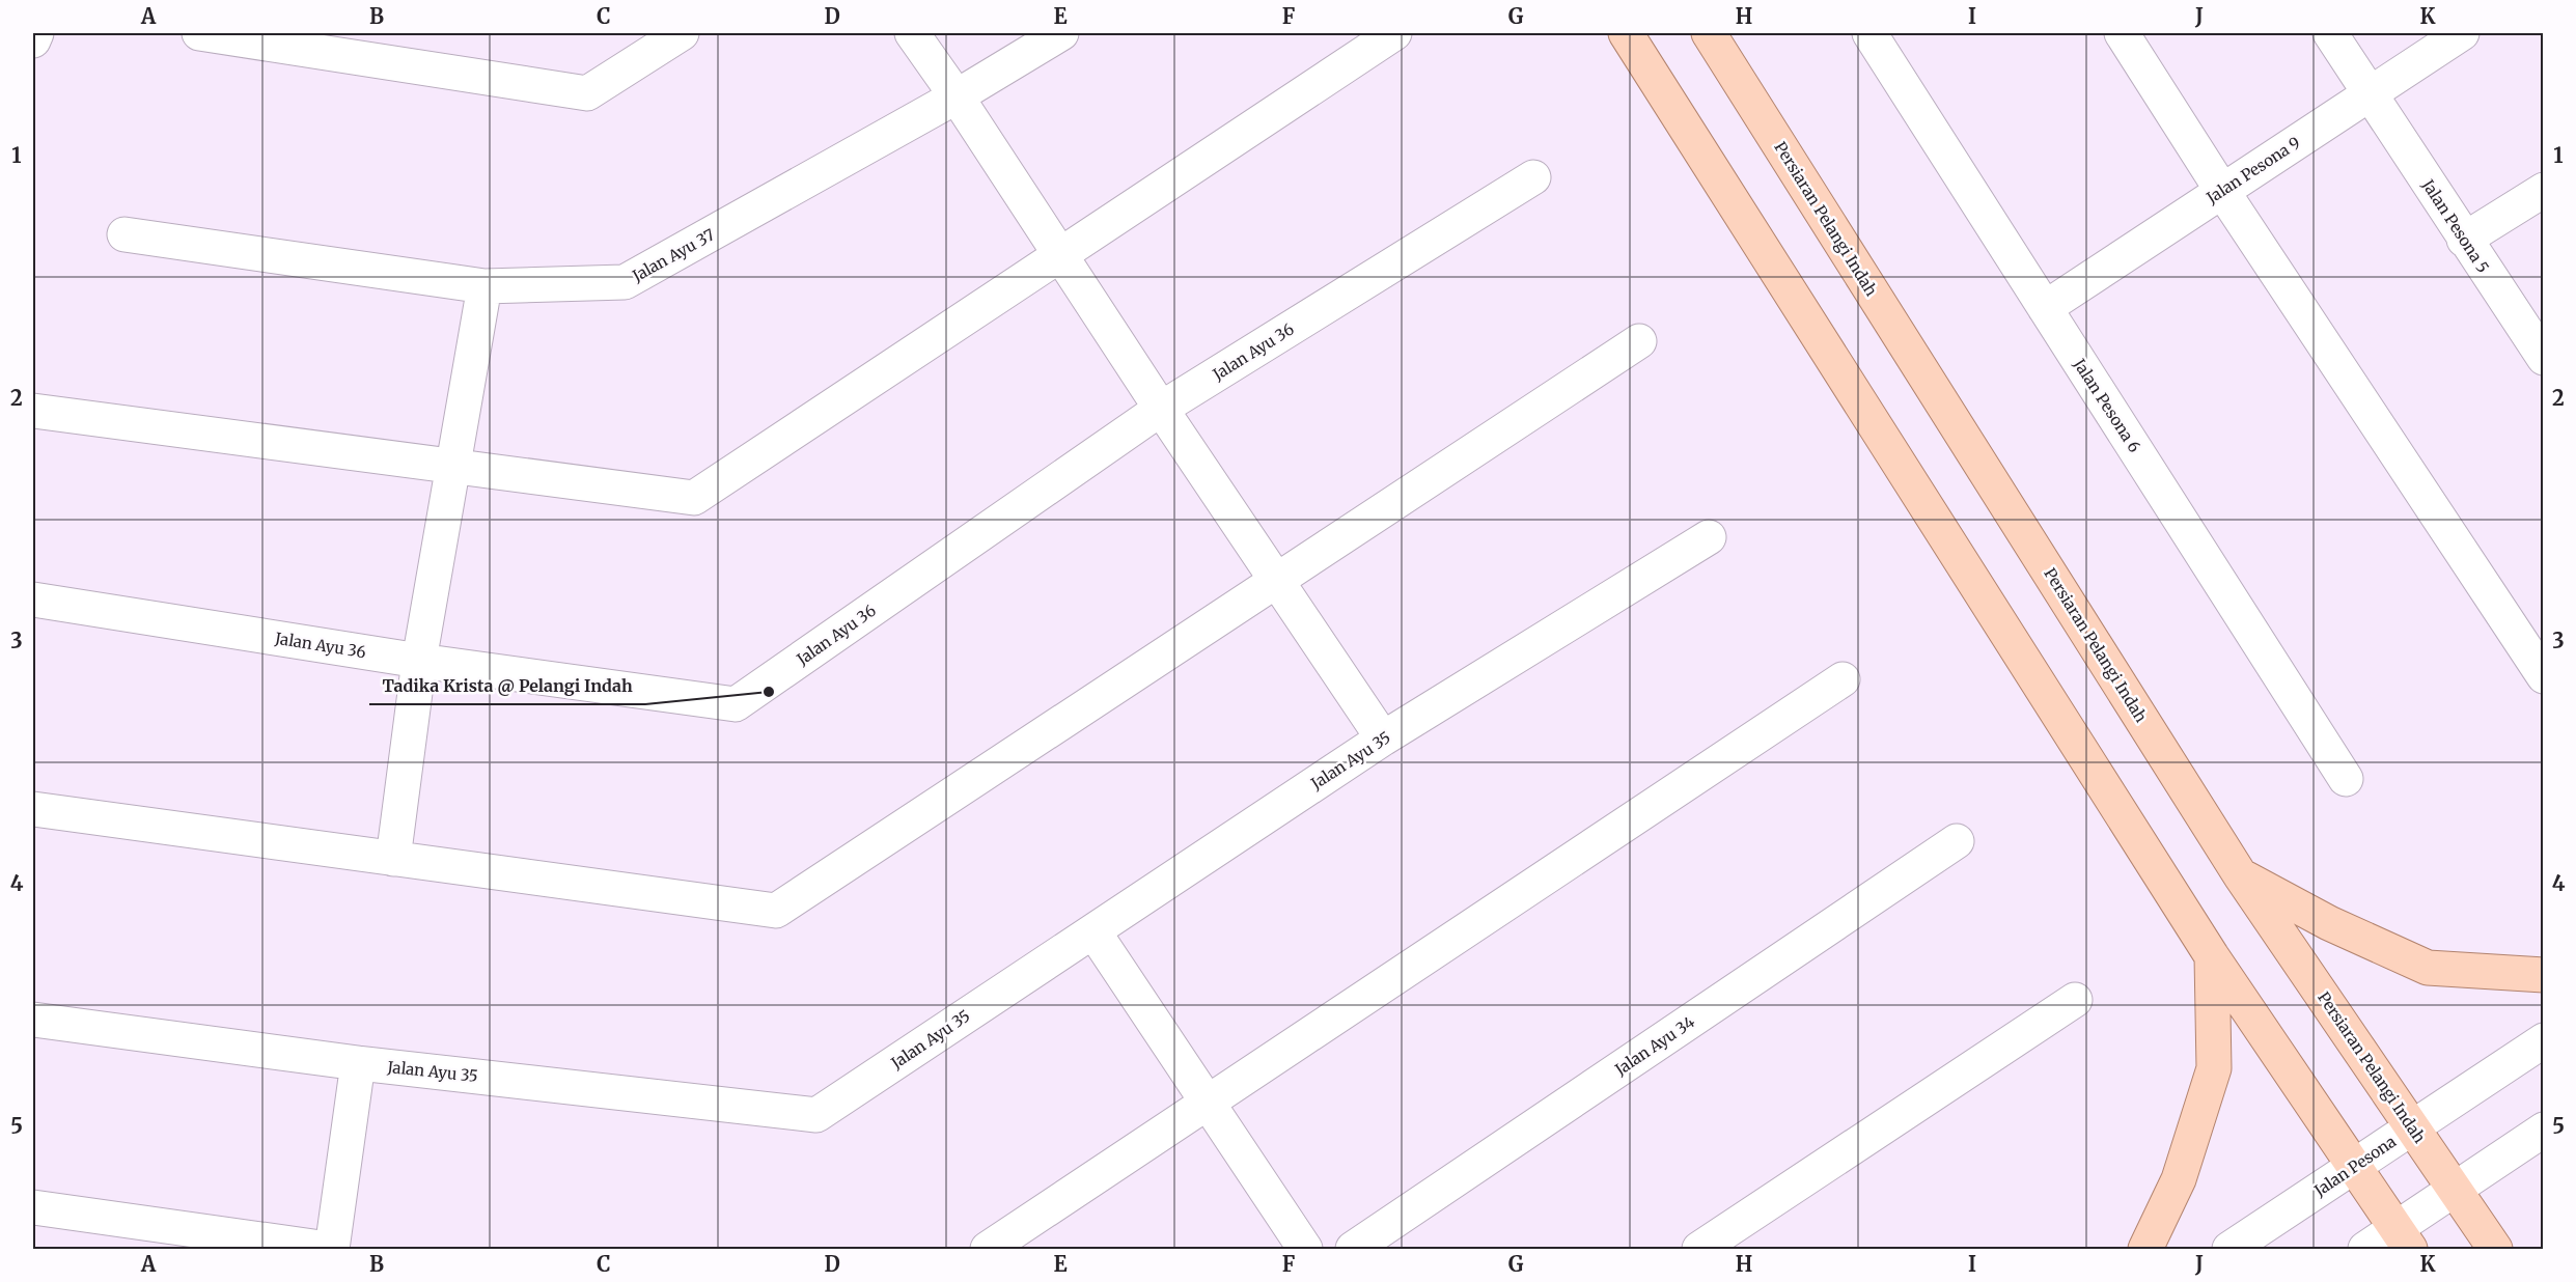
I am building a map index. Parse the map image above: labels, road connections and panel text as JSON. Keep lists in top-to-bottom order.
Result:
{
  "streets": {
    "main road": ["Persiaran Pelangi Indah"],
    "street": [
      "Jalan Pesona 9",
      "Jalan Pesona 5",
      "Jalan Ayu 37",
      "Jalan Ayu 36",
      "Jalan Pesona 6",
      "Jalan Ayu 35",
      "Jalan Ayu 34",
      "Jalan Pesona"
    ]
  },
  "crossings": [
    ["Jalan Pesona 9", "Jalan Pesona 5"],
    ["Jalan Pesona 9", "Jalan Pesona 6"],
    ["Persiaran Pelangi Indah", "Jalan Pesona"]
  ],
  "places": ["Tadika Krista @ Pelangi Indah"],
  "grid": {
    "columns": [
      "A",
      "B",
      "C",
      "D",
      "E",
      "F",
      "G",
      "H",
      "I",
      "J",
      "K"
    ],
    "rows": [
      "1",
      "2",
      "3",
      "4",
      "5"
    ]
  }
}
